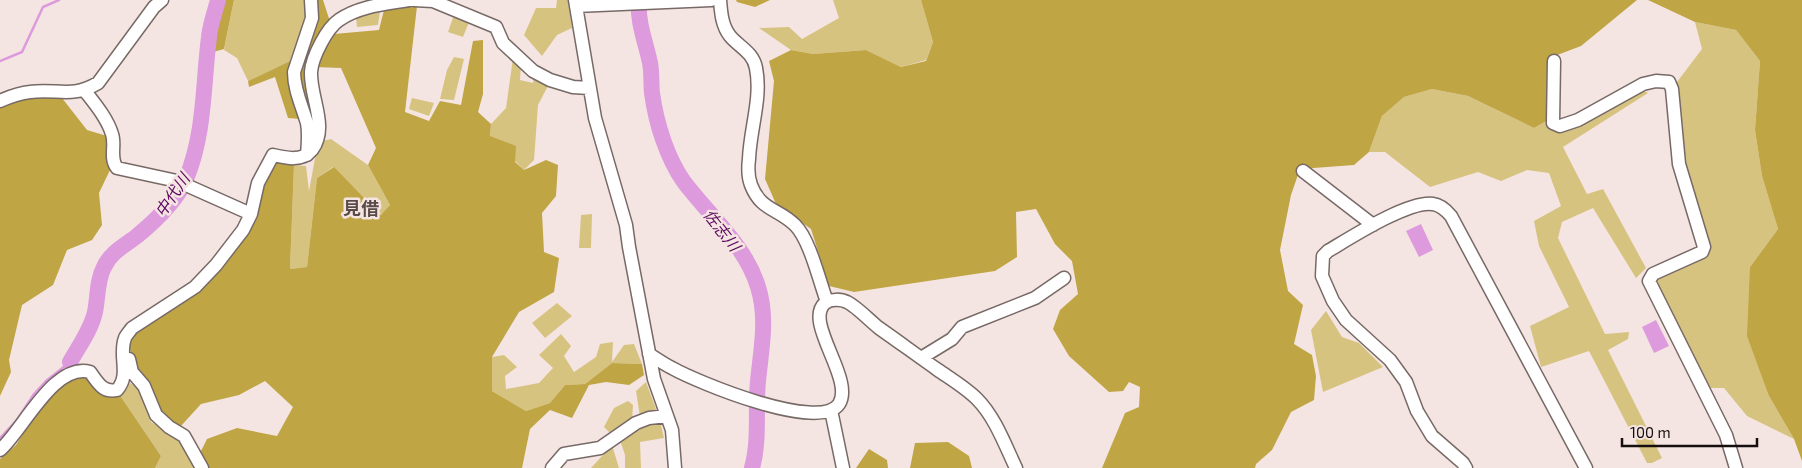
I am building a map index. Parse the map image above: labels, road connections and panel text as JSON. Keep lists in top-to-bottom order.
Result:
{
  "districts": ["見借"],
  "water": ["中代川", "佐志川"],
  "scale_bar": "100 m"
}
